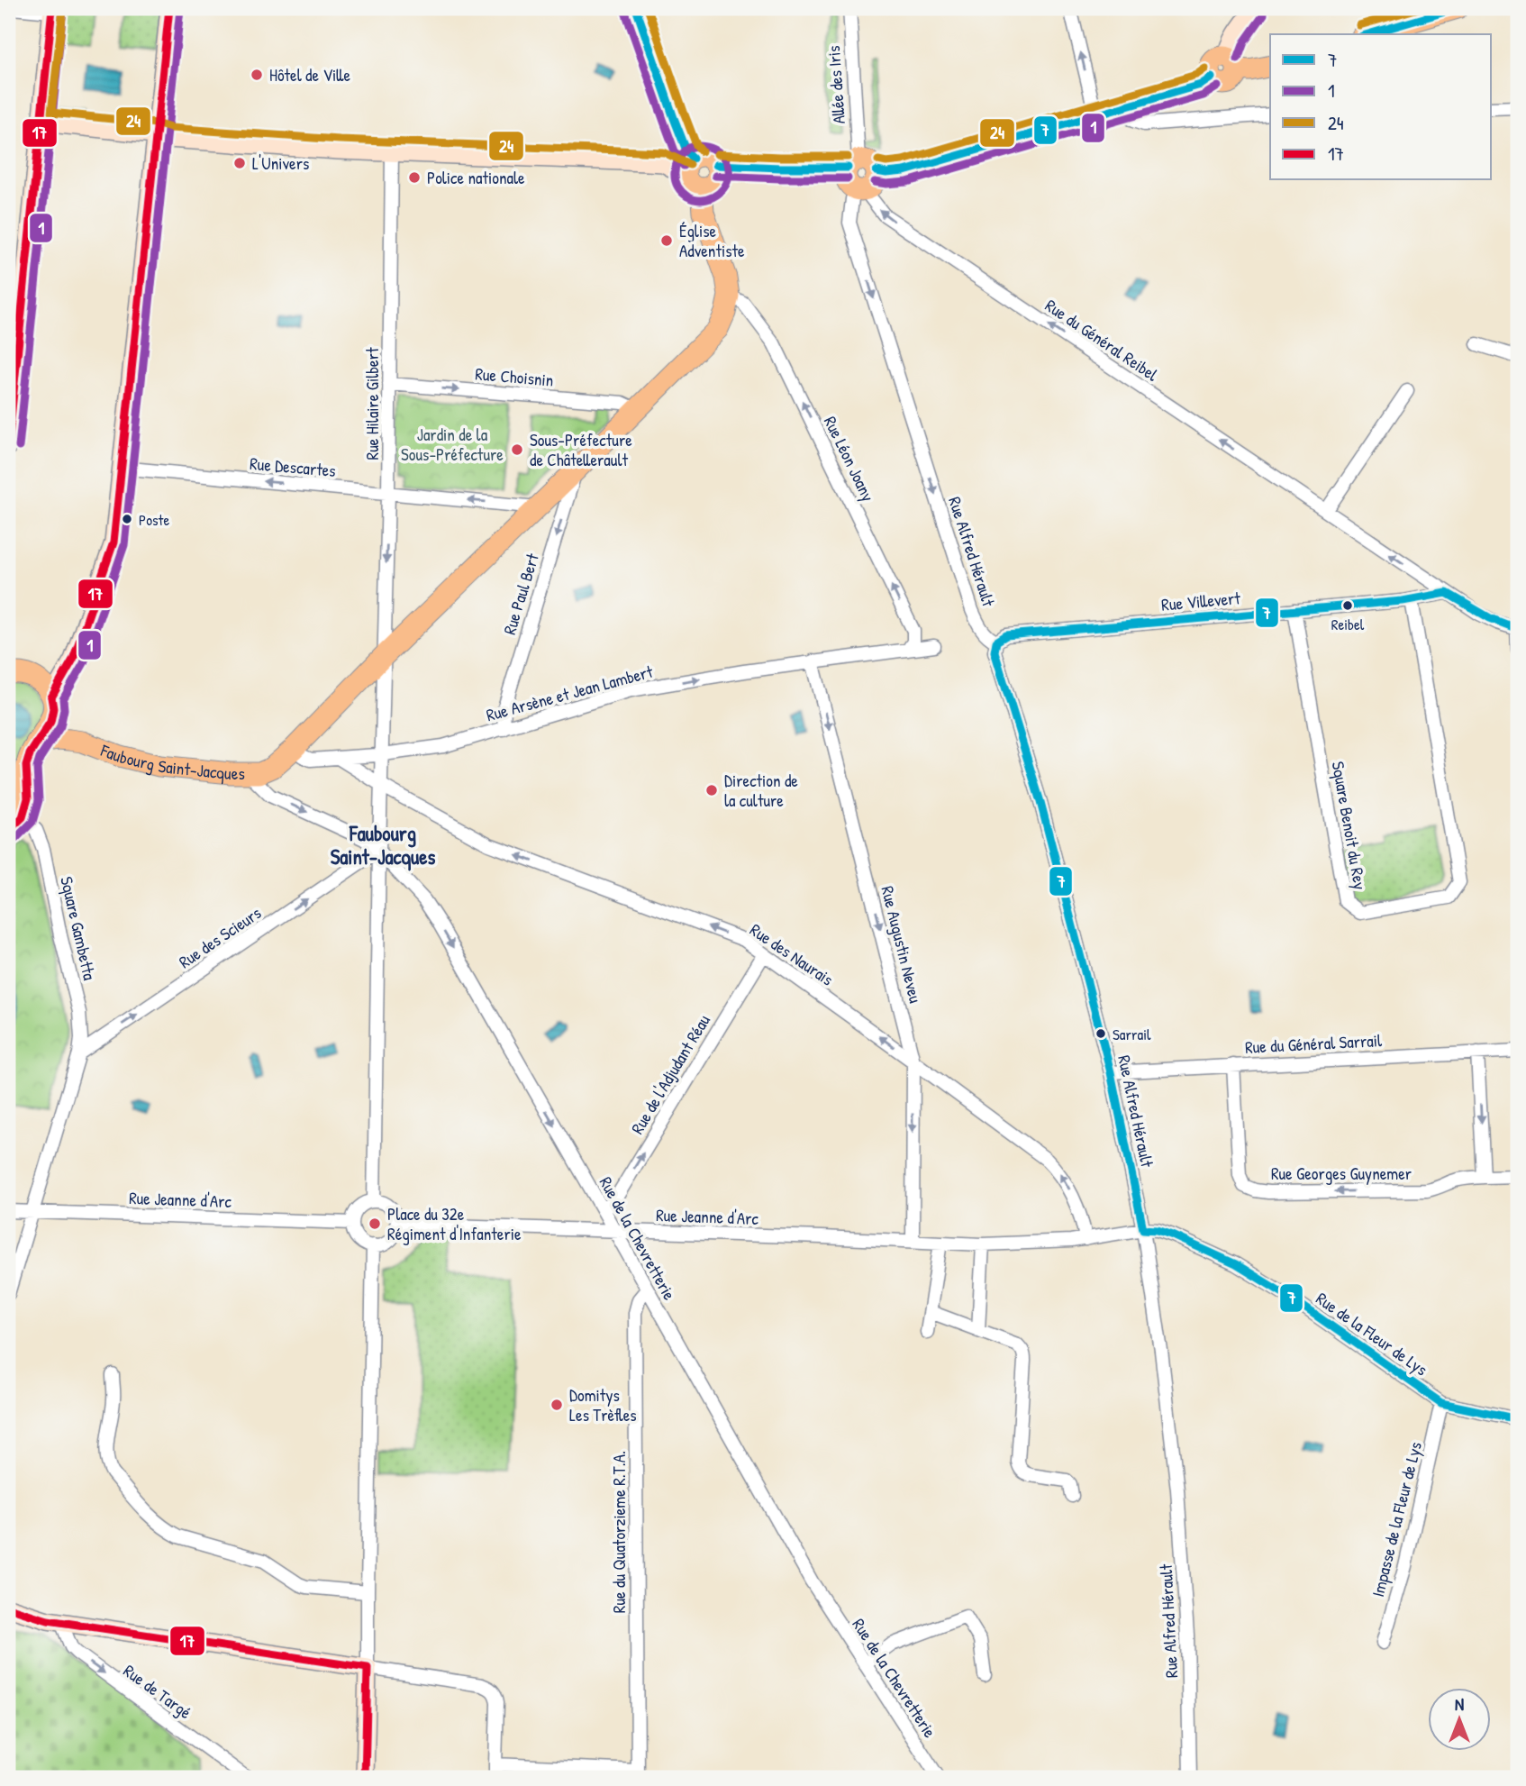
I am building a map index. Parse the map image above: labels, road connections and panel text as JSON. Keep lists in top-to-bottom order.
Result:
{
  "streets": {
    "main road": ["Faubourg Saint-Jacques"],
    "street": [
      "Allée des Iris",
      "Rue du Général Reibel",
      "Rue Choisnin",
      "Rue Hilaire Gilbert",
      "Rue Léon Joany",
      "Rue Descartes",
      "Rue Alfred Hérault",
      "Rue Paul Bert",
      "Rue Villevert",
      "Rue Arsène et Jean Lambert",
      "Square Benoit du Rey",
      "Square Gambetta",
      "Rue des Scieurs",
      "Rue Augustin Neveu",
      "Rue des Naurais",
      "Rue du Général Sarrail",
      "Rue de l'Adjudant Réau",
      "Rue Georges Guynemer",
      "Rue Jeanne d'Arc",
      "Rue de la Chevretterie",
      "Rue de la Fleur de Lys",
      "Impasse de la Fleur de Lys",
      "Rue du Quatorzieme R.T.A.",
      "Rue de Targé"
    ]
  },
  "crossings": [
    ["Allée des Iris", "Rue du Général Reibel"],
    ["Allée des Iris", "Rue Alfred Hérault"],
    ["Rue du Général Reibel", "Rue Alfred Hérault"],
    ["Rue du Général Reibel", "Rue Villevert"],
    ["Rue Choisnin", "Rue Hilaire Gilbert"],
    ["Rue Choisnin", "Faubourg Saint-Jacques"],
    ["Rue Hilaire Gilbert", "Rue Descartes"],
    ["Rue Hilaire Gilbert", "Rue Arsène et Jean Lambert"],
    ["Rue Hilaire Gilbert", "Faubourg Saint-Jacques"],
    ["Rue Hilaire Gilbert", "Rue des Scieurs"],
    ["Rue Hilaire Gilbert", "Rue des Naurais"],
    ["Rue Hilaire Gilbert", "Rue Jeanne d'Arc"],
    ["Rue Hilaire Gilbert", "Rue de la Chevretterie"],
    ["Rue Léon Joany", "Rue Arsène et Jean Lambert"],
    ["Rue Léon Joany", "Faubourg Saint-Jacques"],
    ["Rue Descartes", "Faubourg Saint-Jacques"],
    ["Rue Alfred Hérault", "Rue Villevert"],
    ["Rue Alfred Hérault", "Rue du Général Sarrail"],
    ["Rue Alfred Hérault", "Rue Jeanne d'Arc"],
    ["Rue Alfred Hérault", "Rue de la Fleur de Lys"],
    ["Rue Paul Bert", "Rue Arsène et Jean Lambert"],
    ["Rue Paul Bert", "Faubourg Saint-Jacques"],
    ["Rue Villevert", "Square Benoit du Rey"],
    ["Rue Arsène et Jean Lambert", "Faubourg Saint-Jacques"],
    ["Rue Arsène et Jean Lambert", "Rue Augustin Neveu"],
    ["Rue Arsène et Jean Lambert", "Rue des Naurais"],
    ["Faubourg Saint-Jacques", "Rue de la Chevretterie"],
    ["Square Gambetta", "Rue des Scieurs"],
    ["Square Gambetta", "Rue Jeanne d'Arc"],
    ["Rue des Scieurs", "Rue de la Chevretterie"],
    ["Rue Augustin Neveu", "Rue des Naurais"],
    ["Rue Augustin Neveu", "Rue Jeanne d'Arc"],
    ["Rue des Naurais", "Rue de l'Adjudant Réau"],
    ["Rue des Naurais", "Rue Jeanne d'Arc"],
    ["Rue du Général Sarrail", "Rue Georges Guynemer"],
    ["Rue de l'Adjudant Réau", "Rue de la Chevretterie"],
    ["Rue Jeanne d'Arc", "Rue de la Chevretterie"],
    ["Rue Jeanne d'Arc", "Rue de la Fleur de Lys"],
    ["Rue de la Chevretterie", "Rue du Quatorzieme R.T.A."],
    ["Rue de la Fleur de Lys", "Impasse de la Fleur de Lys"]
  ],
  "one_way": [
    "Rue du Général Reibel",
    "Rue Choisnin",
    "Rue Léon Joany",
    "Rue Descartes",
    "Rue Paul Bert",
    "Rue Arsène et Jean Lambert",
    "Rue des Scieurs",
    "Rue Augustin Neveu",
    "Rue des Naurais",
    "Rue de l'Adjudant Réau",
    "Rue de la Chevretterie",
    "Rue de Targé"
  ],
  "districts": ["Faubourg Saint-Jacques"],
  "parks": ["Jardin de la Sous-Préfecture"],
  "places": [
    "Hôtel de Ville",
    "L'Univers",
    "Police nationale",
    "Église Adventiste",
    "Sous-Préfecture de Châtellerault",
    "Poste",
    "Reibel",
    "Direction de la culture",
    "Sarrail",
    "Place du 32e Régiment d'Infanterie",
    "Domitys Les Trèfles"
  ],
  "lines": [
    "transit line 7",
    "transit line 24",
    "transit line 17",
    "transit line 1"
  ],
  "legend": [
    "7",
    "1",
    "24",
    "17"
  ],
  "north": "top"
}
